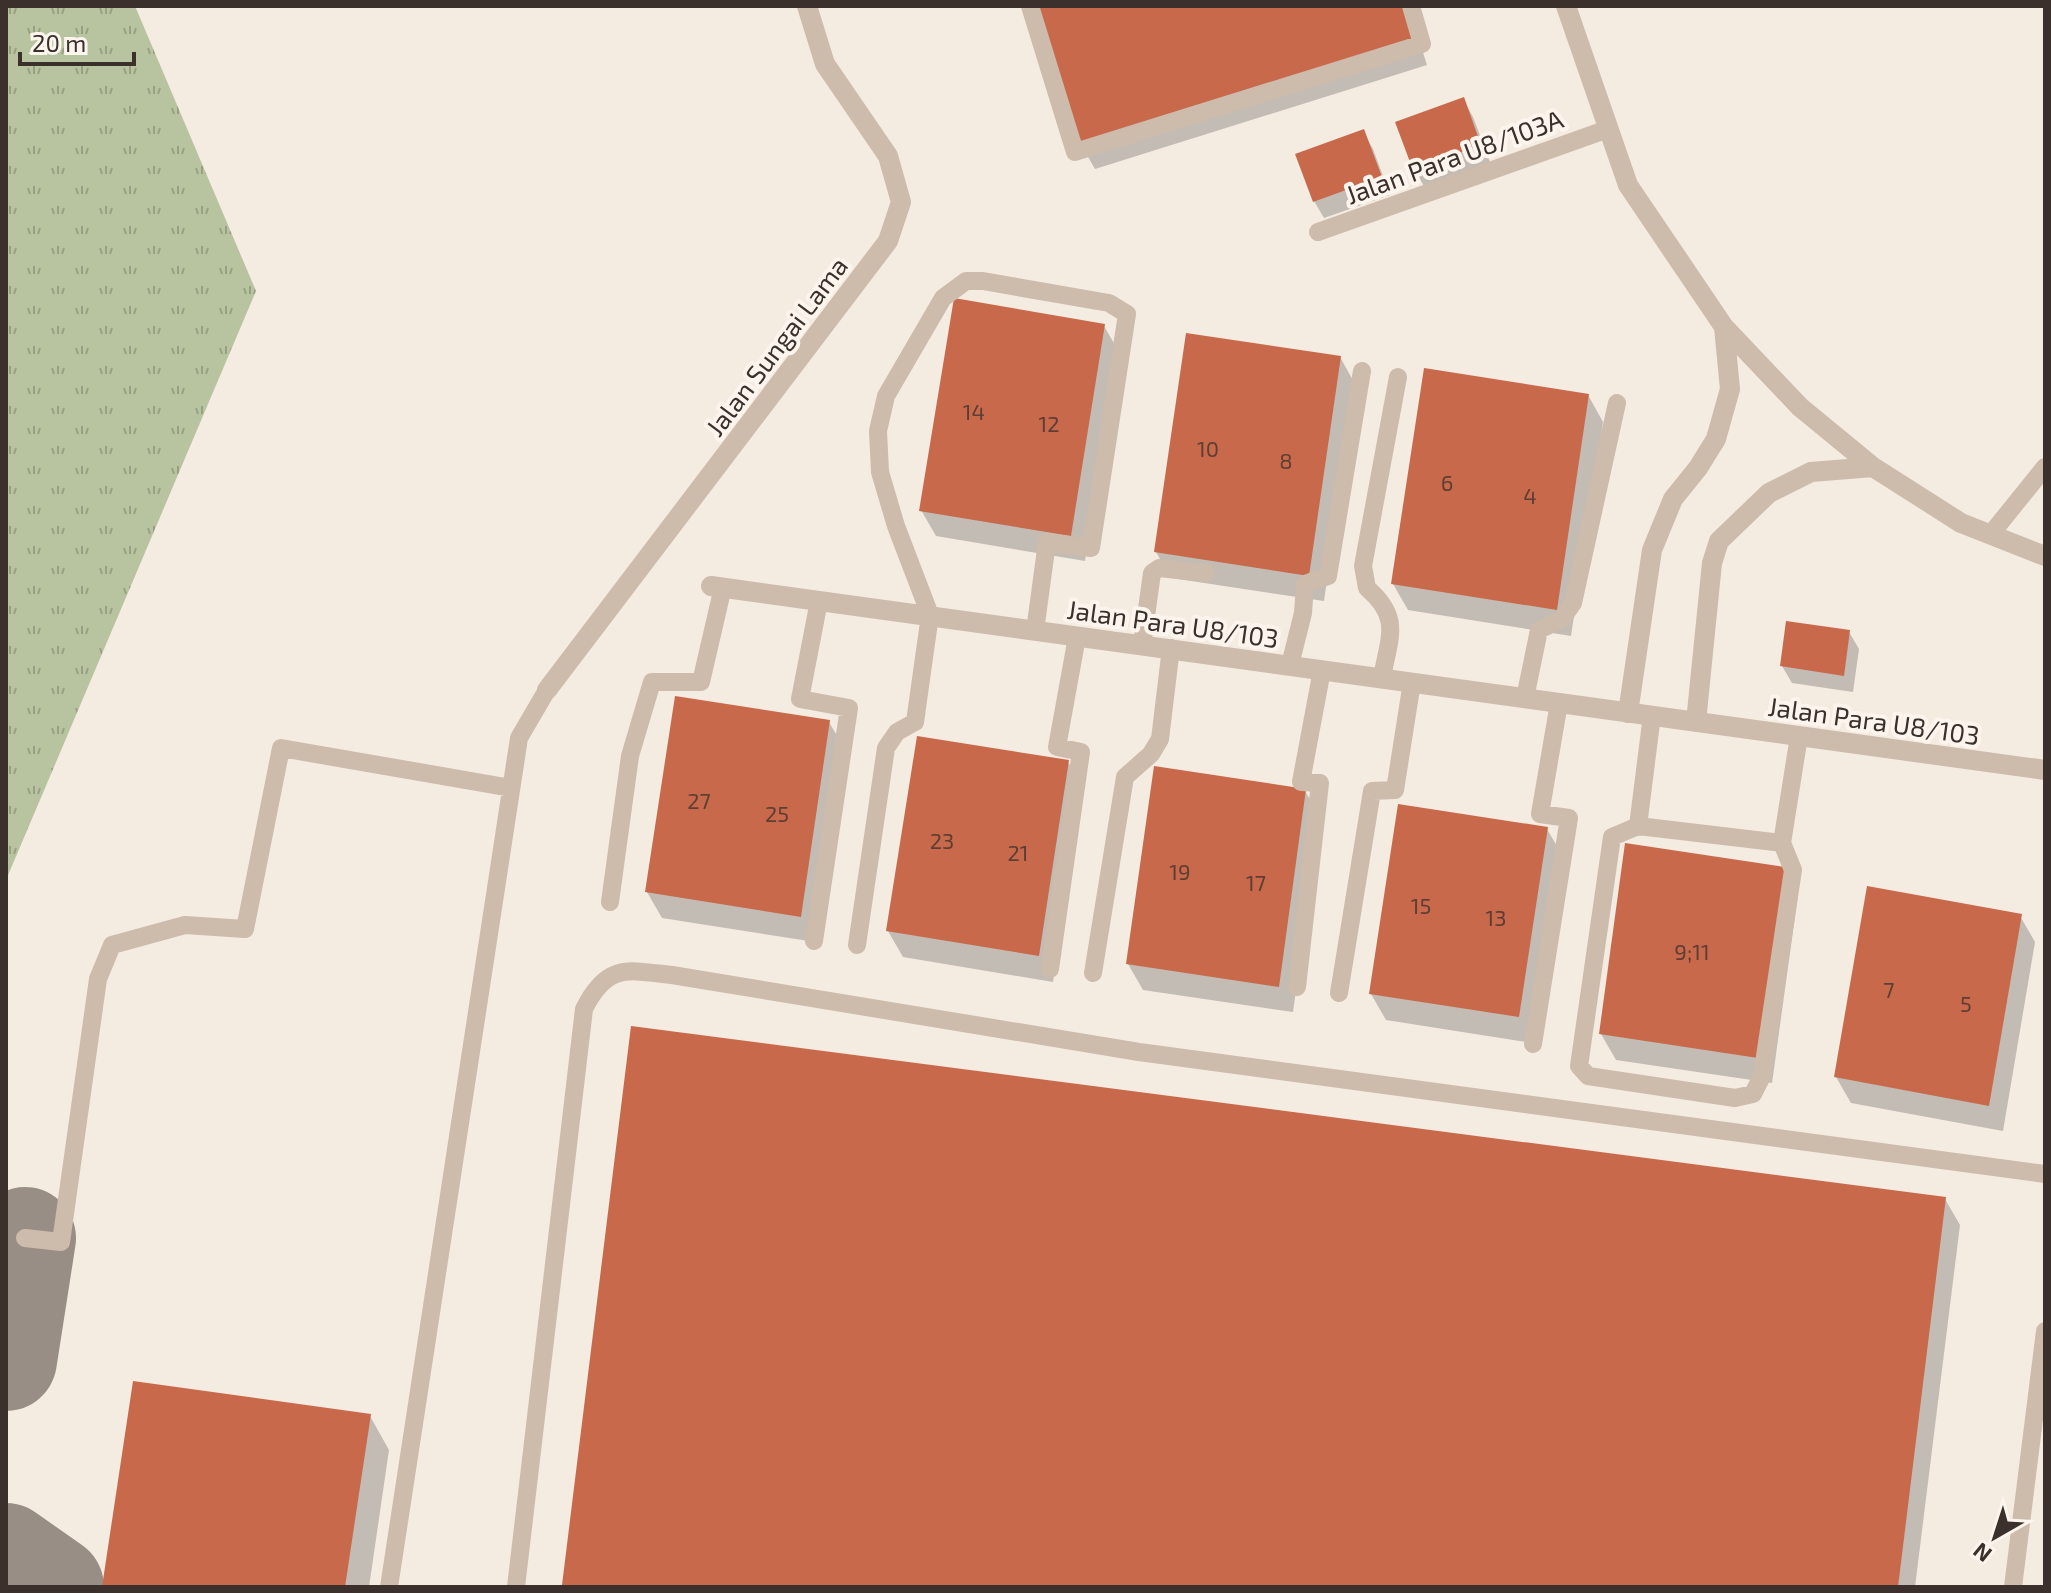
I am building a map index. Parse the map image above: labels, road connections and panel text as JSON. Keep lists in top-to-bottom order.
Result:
{
  "streets": {
    "street": ["Jalan Sungai Lama", "Jalan Para U8/103"],
    "lane": ["Jalan Para U8/103A"]
  },
  "house_numbers": [
    "14",
    "12",
    "10",
    "8",
    "6",
    "4",
    "27",
    "25",
    "23",
    "21",
    "19",
    "17",
    "15",
    "13",
    "9;11",
    "7",
    "5"
  ],
  "scale_bar": "20 m",
  "north": "bottom left"
}
